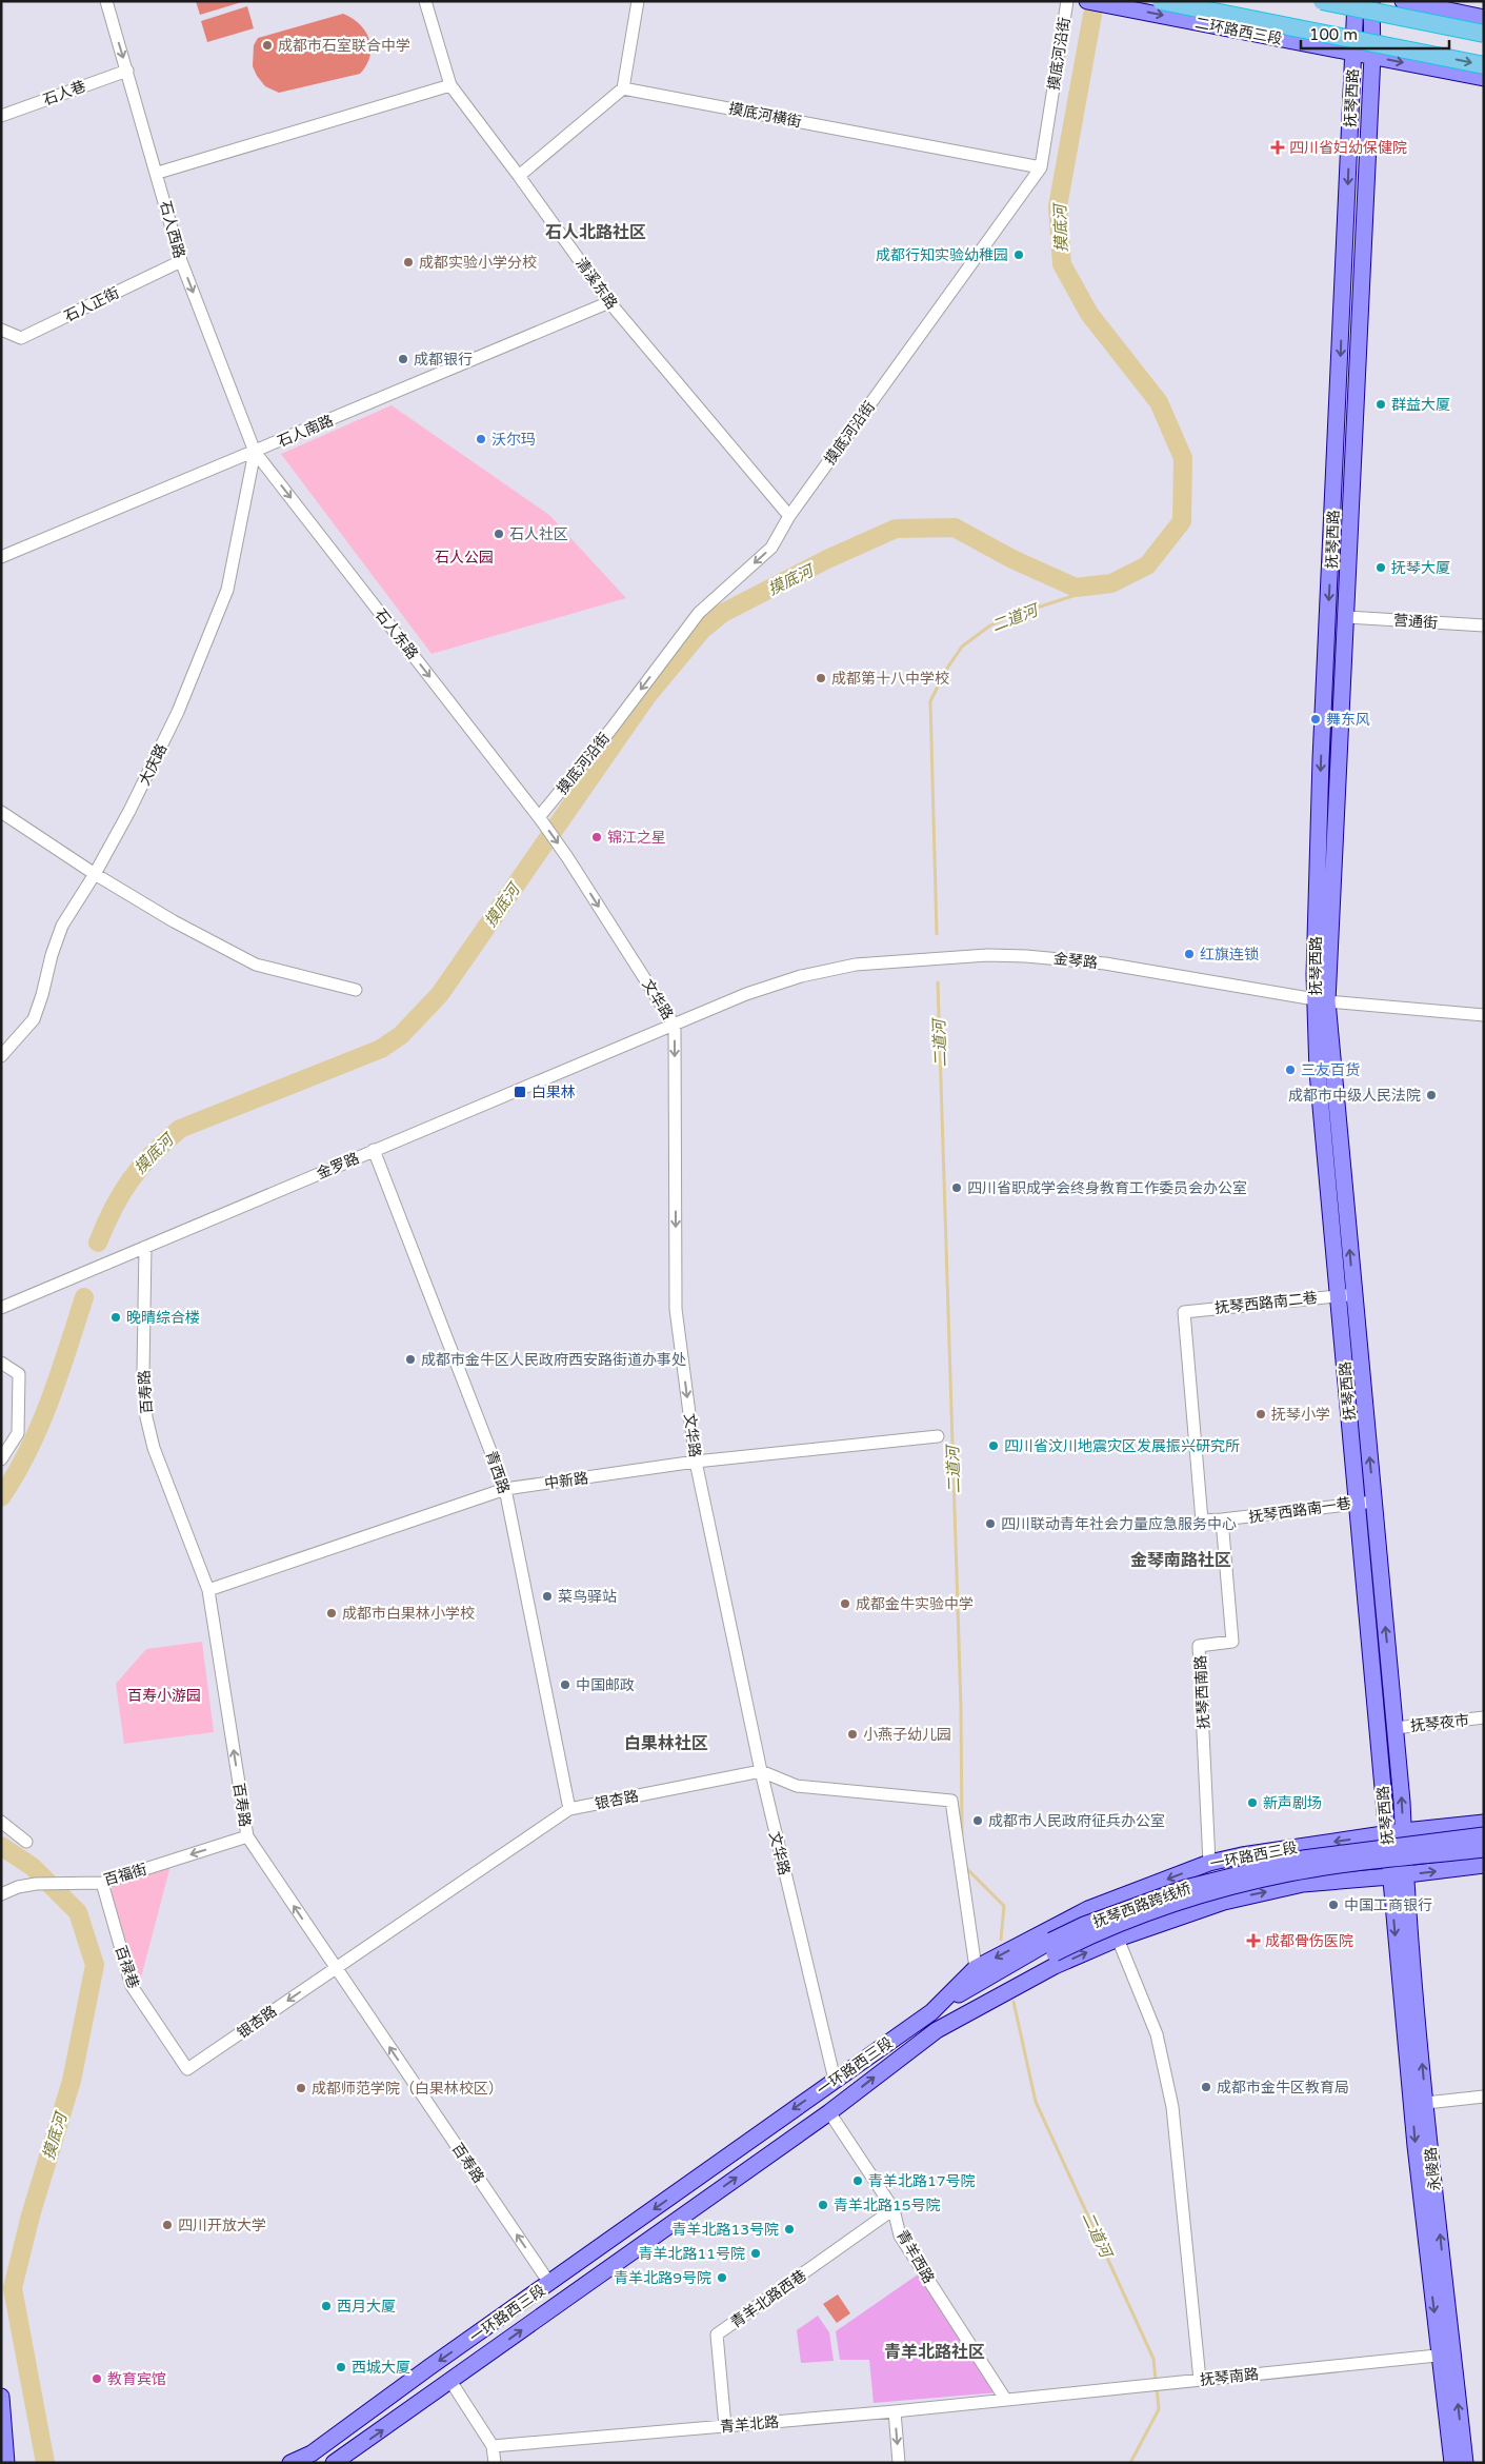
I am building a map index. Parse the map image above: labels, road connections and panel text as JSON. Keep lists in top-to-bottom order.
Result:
{
  "streets": {
    "main road": [
      "二环路西三段",
      "抚琴西路",
      "一环路西三段",
      "抚琴西路跨线桥",
      "永陵路"
    ],
    "street": [
      "摸底河沿街",
      "石人巷",
      "摸底河横街",
      "石人西路",
      "清溪东路",
      "石人正街",
      "石人南路",
      "营通街",
      "石人东路",
      "大庆路",
      "金琴路",
      "文华路",
      "金罗路",
      "抚琴西路南二巷",
      "百寿路",
      "青西路",
      "中新路",
      "抚琴西路南一巷",
      "抚琴西南路",
      "抚琴夜市",
      "银杏路",
      "百福街",
      "百禄巷",
      "青羊西路",
      "青羊北路西巷",
      "抚琴南路",
      "青羊北路"
    ]
  },
  "crossings": [
    ["二环路西三段", "抚琴西路"],
    ["摸底河沿街", "摸底河横街"],
    ["摸底河沿街", "清溪东路"],
    ["摸底河沿街", "石人东路"],
    ["摸底河沿街", "文华路"],
    ["石人巷", "石人西路"],
    ["抚琴西路", "营通街"],
    ["抚琴西路", "金琴路"],
    ["抚琴西路", "抚琴西路南二巷"],
    ["抚琴西路", "抚琴西路南一巷"],
    ["抚琴西路", "抚琴夜市"],
    ["抚琴西路", "一环路西三段"],
    ["抚琴西路", "永陵路"],
    ["石人西路", "石人正街"],
    ["石人西路", "石人南路"],
    ["石人西路", "石人东路"],
    ["石人西路", "大庆路"],
    ["清溪东路", "石人南路"],
    ["石人南路", "石人东路"],
    ["石人南路", "大庆路"],
    ["石人东路", "大庆路"],
    ["石人东路", "文华路"],
    ["金琴路", "文华路"],
    ["金琴路", "金罗路"],
    ["文华路", "金罗路"],
    ["文华路", "中新路"],
    ["文华路", "银杏路"],
    ["文华路", "一环路西三段"],
    ["金罗路", "百寿路"],
    ["金罗路", "青西路"],
    ["抚琴西路南二巷", "抚琴西路南一巷"],
    ["百寿路", "中新路"],
    ["百寿路", "银杏路"],
    ["百寿路", "一环路西三段"],
    ["百寿路", "百福街"],
    ["青西路", "中新路"],
    ["青西路", "银杏路"],
    ["抚琴西路南一巷", "抚琴西南路"],
    ["抚琴西南路", "一环路西三段"],
    ["银杏路", "百禄巷"],
    ["一环路西三段", "永陵路"],
    ["一环路西三段", "青羊西路"],
    ["百福街", "百禄巷"],
    ["永陵路", "抚琴南路"],
    ["青羊西路", "青羊北路西巷"],
    ["青羊西路", "抚琴南路"],
    ["青羊西路", "青羊北路"],
    ["青羊北路西巷", "青羊北路"],
    ["抚琴南路", "青羊北路"]
  ],
  "one_way": [
    "二环路西三段",
    "摸底河沿街",
    "石人西路",
    "石人东路",
    "文华路",
    "百寿路",
    "百福街"
  ],
  "districts": [
    "石人北路社区",
    "金琴南路社区",
    "白果林社区",
    "青羊北路社区"
  ],
  "water": ["摸底河", "二道河"],
  "parks": ["石人公园", "百寿小游园"],
  "places": {
    "other": [
      "成都市石室联合中学",
      "成都行知实验幼稚园",
      "成都实验小学分校",
      "成都银行",
      "群益大厦",
      "沃尔玛",
      "石人社区",
      "抚琴大厦",
      "成都第十八中学校",
      "舞东风",
      "锦江之星",
      "红旗连锁",
      "三友百货",
      "成都市中级人民法院",
      "四川省职成学会终身教育工作委员会办公室",
      "晚晴综合楼",
      "成都市金牛区人民政府西安路街道办事处",
      "抚琴小学",
      "四川省汶川地震灾区发展振兴研究所",
      "四川联动青年社会力量应急服务中心",
      "菜鸟驿站",
      "成都金牛实验中学",
      "成都市白果林小学校",
      "中国邮政",
      "小燕子幼儿园",
      "新声剧场",
      "成都市人民政府征兵办公室",
      "中国工商银行",
      "成都市金牛区教育局",
      "成都师范学院（白果林校区）",
      "青羊北路17号院",
      "青羊北路15号院",
      "四川开放大学",
      "青羊北路13号院",
      "青羊北路11号院",
      "青羊北路9号院",
      "西月大厦",
      "西城大厦",
      "教育宾馆"
    ],
    "health": ["四川省妇幼保健院", "成都骨伤医院"],
    "transit": ["白果林"]
  },
  "scale_bar": "100 m"
}
